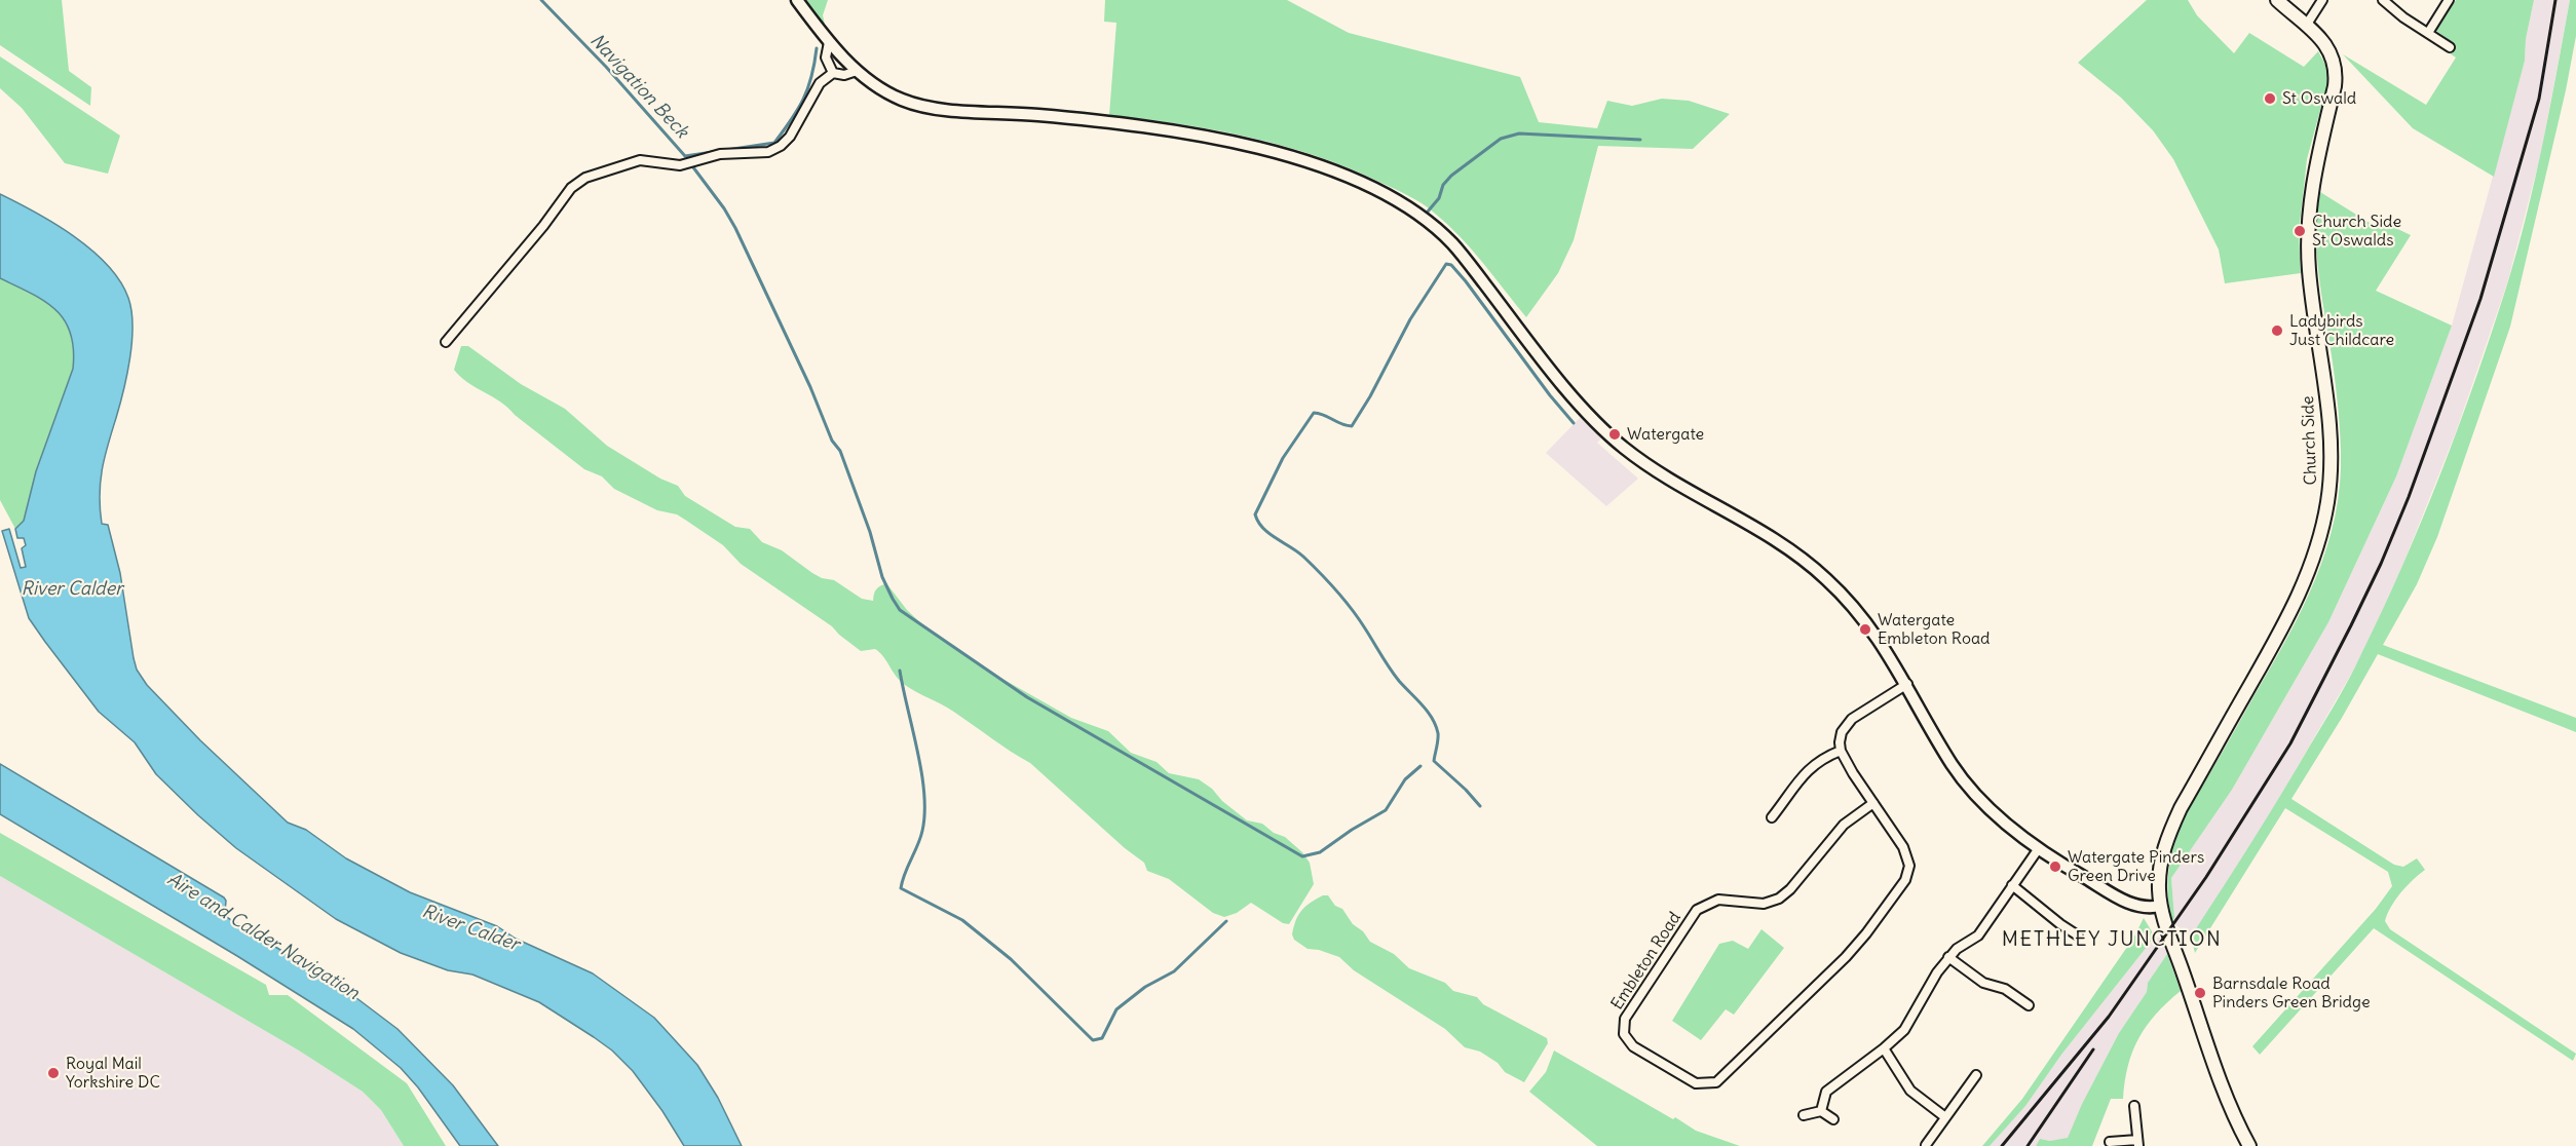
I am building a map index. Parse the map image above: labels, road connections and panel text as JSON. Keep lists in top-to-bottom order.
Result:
{
  "streets": {
    "main road": ["Church Side"],
    "street": ["Embleton Road"]
  },
  "districts": ["METHLEY JUNCTION"],
  "water": ["Navigation Beck", "River Calder", "Aire and Calder Navigation"],
  "places": [
    "St Oswald",
    "Church Side St Oswalds",
    "Ladybirds Just Childcare",
    "Watergate",
    "Watergate Embleton Road",
    "Watergate Pinders Green Drive",
    "Barnsdale Road Pinders Green Bridge",
    "Royal Mail Yorkshire DC"
  ]
}
